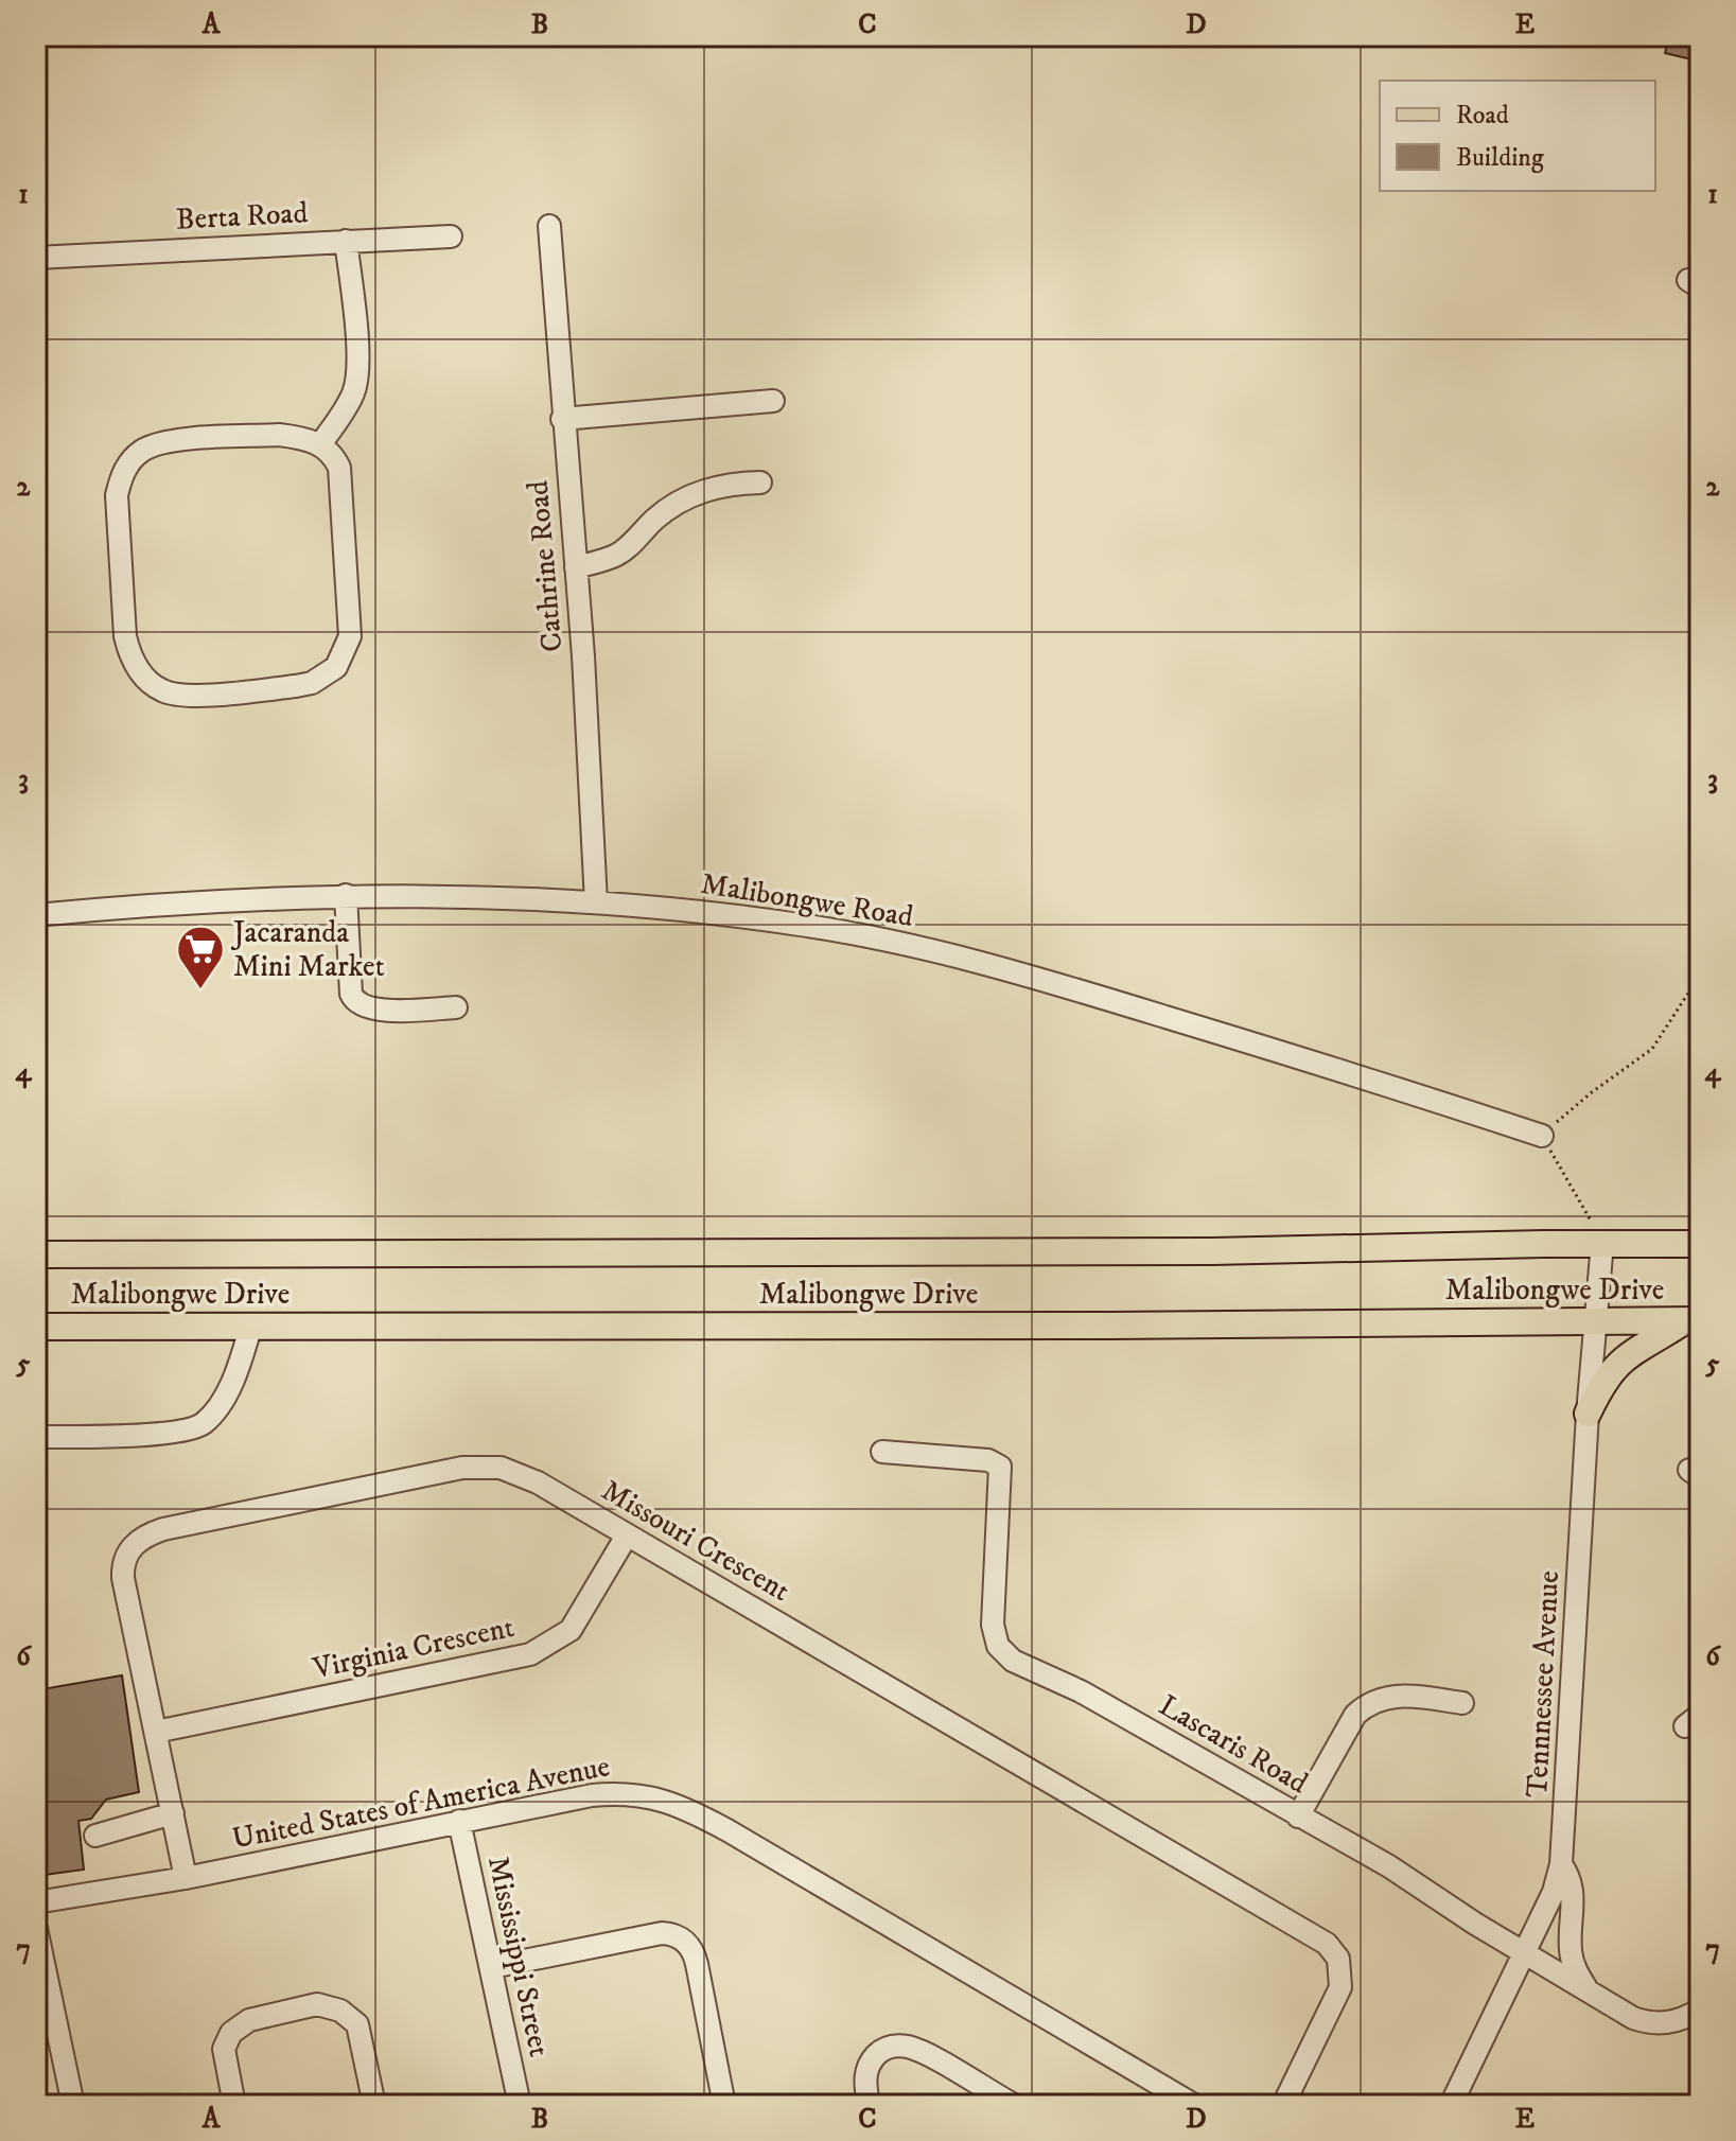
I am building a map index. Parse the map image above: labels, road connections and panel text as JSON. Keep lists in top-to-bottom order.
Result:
{
  "streets": {
    "main road": ["Malibongwe Drive"],
    "street": [
      "Berta Road",
      "Cathrine Road",
      "Malibongwe Road",
      "Missouri Crescent",
      "Virginia Crescent",
      "Tennnessee Avenue",
      "Lascaris Road",
      "United States of America Avenue",
      "Mississippi Street"
    ]
  },
  "crossings": [
    ["Cathrine Road", "Malibongwe Road"],
    ["Malibongwe Drive", "Tennnessee Avenue"],
    ["Missouri Crescent", "Virginia Crescent"],
    ["Missouri Crescent", "United States of America Avenue"],
    ["Tennnessee Avenue", "Lascaris Road"],
    ["United States of America Avenue", "Mississippi Street"]
  ],
  "places": {
    "supermarket": ["Jacaranda Mini Market"]
  },
  "legend": ["Road", "Building"],
  "grid": {
    "columns": [
      "A",
      "B",
      "C",
      "D",
      "E"
    ],
    "rows": [
      "1",
      "2",
      "3",
      "4",
      "5",
      "6",
      "7"
    ]
  }
}
